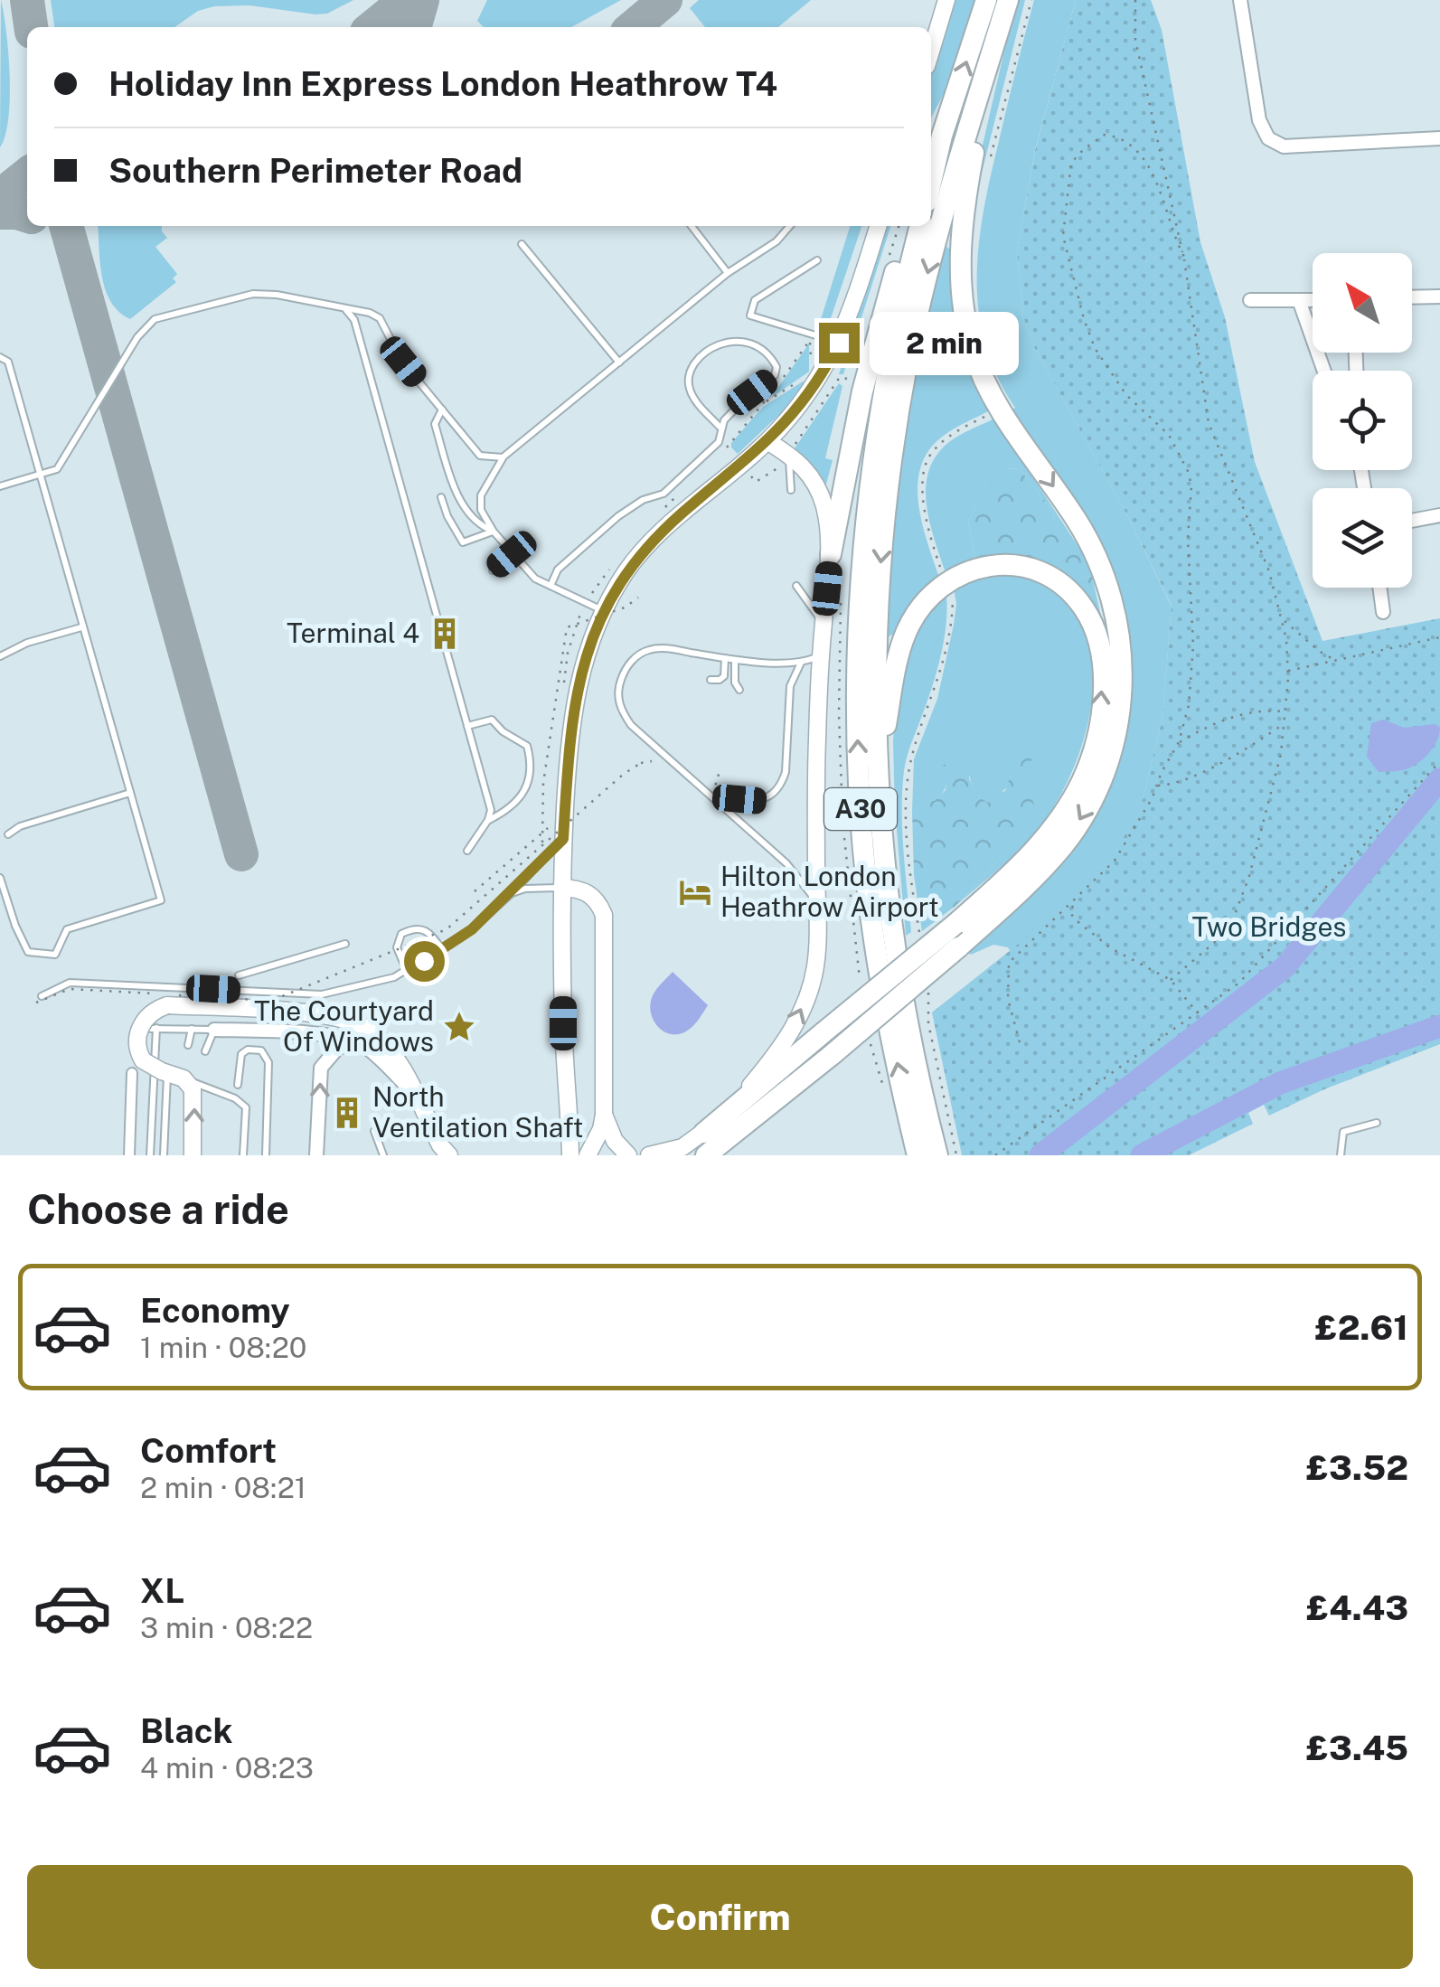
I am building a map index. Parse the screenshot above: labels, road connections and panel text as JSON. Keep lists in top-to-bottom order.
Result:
{
  "streets": {
    "highway": ["A30"]
  },
  "parks": ["Two Bridges"],
  "places": {
    "building": ["Terminal 4", "North Ventilation Shaft"],
    "hotel": ["Hilton London Heathrow Airport"],
    "place": ["The Courtyard Of Windows"]
  },
  "north": "top left",
  "page": {
    "banner": ["Holiday Inn Express London Heathrow T4", "Southern Perimeter Road"],
    "bubble": "2 min",
    "heading": "Choose a ride",
    "list": [
      {
        "name": "Economy",
        "note": "1 min · 08:20",
        "value": "£2.61"
      },
      {
        "name": "Comfort",
        "note": "2 min · 08:21",
        "value": "£3.52"
      },
      {
        "name": "XL",
        "note": "3 min · 08:22",
        "value": "£4.43"
      },
      {
        "name": "Black",
        "note": "4 min · 08:23",
        "value": "£3.45"
      }
    ],
    "buttons": "Confirm"
  }
}
